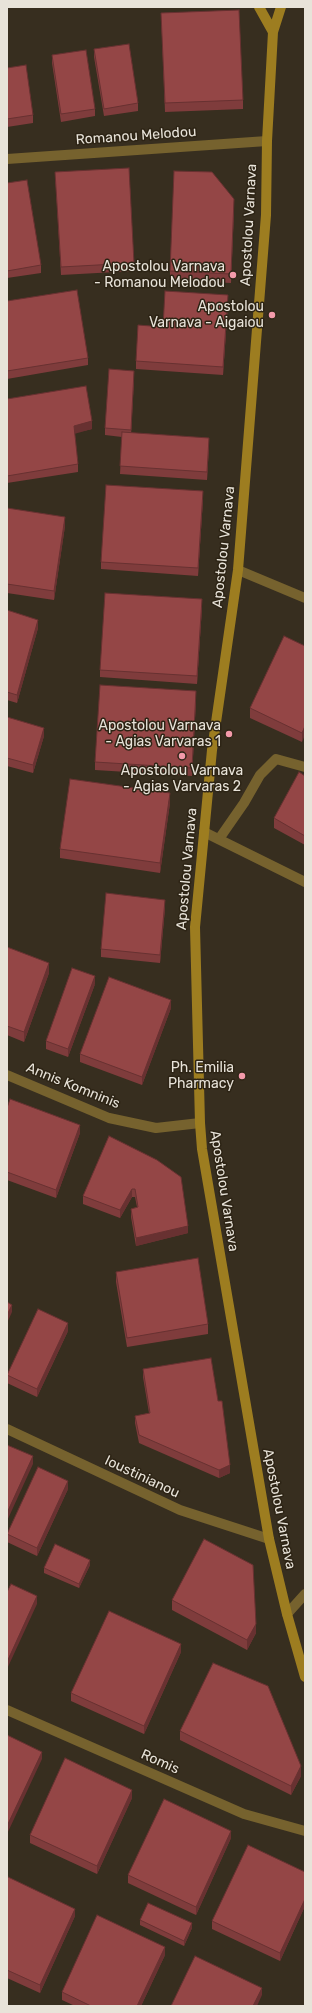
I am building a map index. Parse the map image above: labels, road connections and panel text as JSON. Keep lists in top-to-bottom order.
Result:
{
  "streets": {
    "main road": ["Apostolou Varnava"],
    "street": [
      "Romanou Melodou",
      "Annis Komninis",
      "Ioustinianou",
      "Romis"
    ]
  },
  "crossings": [
    ["Romanou Melodou", "Apostolou Varnava"],
    ["Apostolou Varnava", "Annis Komninis"],
    ["Apostolou Varnava", "Ioustinianou"]
  ],
  "places": [
    "Apostolou Varnava - Romanou Melodou",
    "Apostolou Varnava - Aigaiou",
    "Apostolou Varnava - Agias Varvaras 1",
    "Apostolou Varnava - Agias Varvaras 2",
    "Ph. Emilia Pharmacy"
  ]
}
